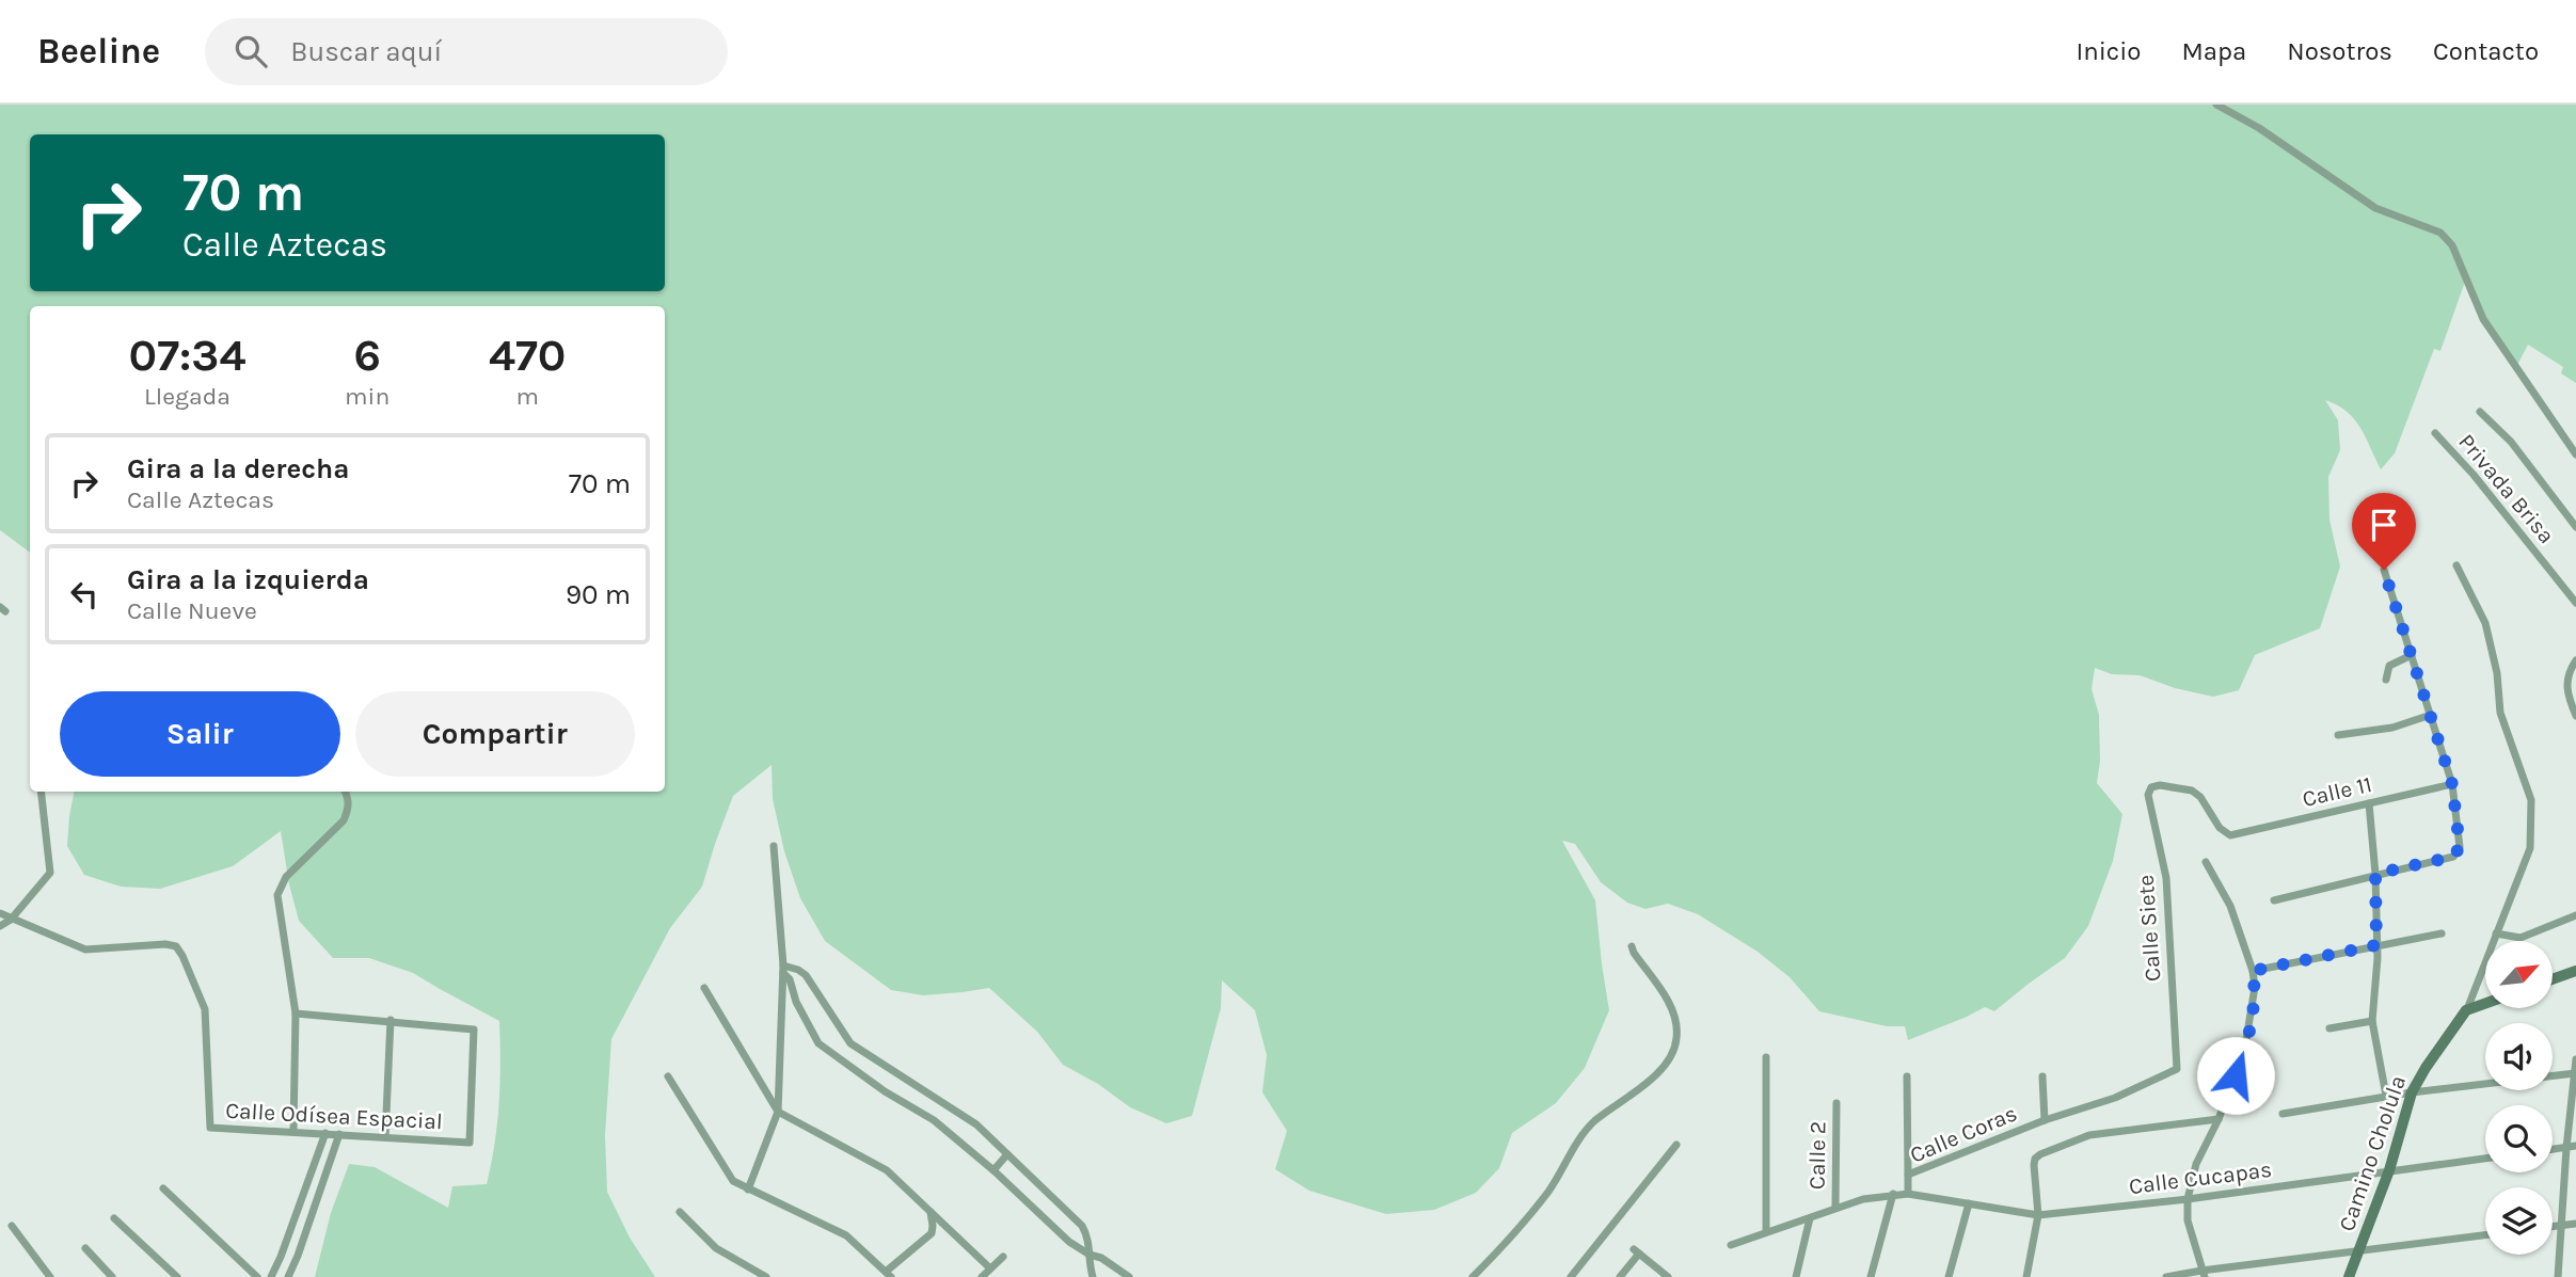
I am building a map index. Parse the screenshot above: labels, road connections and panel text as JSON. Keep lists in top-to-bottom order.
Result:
{
  "streets": {
    "street": [
      "Privada Brisa",
      "Calle 11",
      "Calle Siete",
      "Calle Odísea Espacial",
      "Calle Coras",
      "Camino Cholula",
      "Calle 2",
      "Calle Cucapas"
    ]
  },
  "crossings": [
    ["Calle 11", "Calle Siete"],
    ["Calle Siete", "Calle Coras"],
    ["Calle Coras", "Calle 2"],
    ["Calle Coras", "Calle Cucapas"],
    ["Camino Cholula", "Calle Cucapas"]
  ],
  "north": "top right",
  "page": {
    "header": "Beeline",
    "search": "Buscar aquí",
    "nav": [
      "Inicio",
      "Mapa",
      "Nosotros",
      "Contacto"
    ],
    "turn": ["70 m", "Calle Aztecas"],
    "eta": [
      "07:34",
      "Llegada",
      "6",
      "min",
      "470",
      "m"
    ],
    "list": [
      {
        "name": "Gira a la derecha",
        "note": "Calle Aztecas",
        "value": "70 m"
      },
      {
        "name": "Gira a la izquierda",
        "note": "Calle Nueve",
        "value": "90 m"
      }
    ],
    "buttons": ["Salir", "Compartir"]
  }
}
